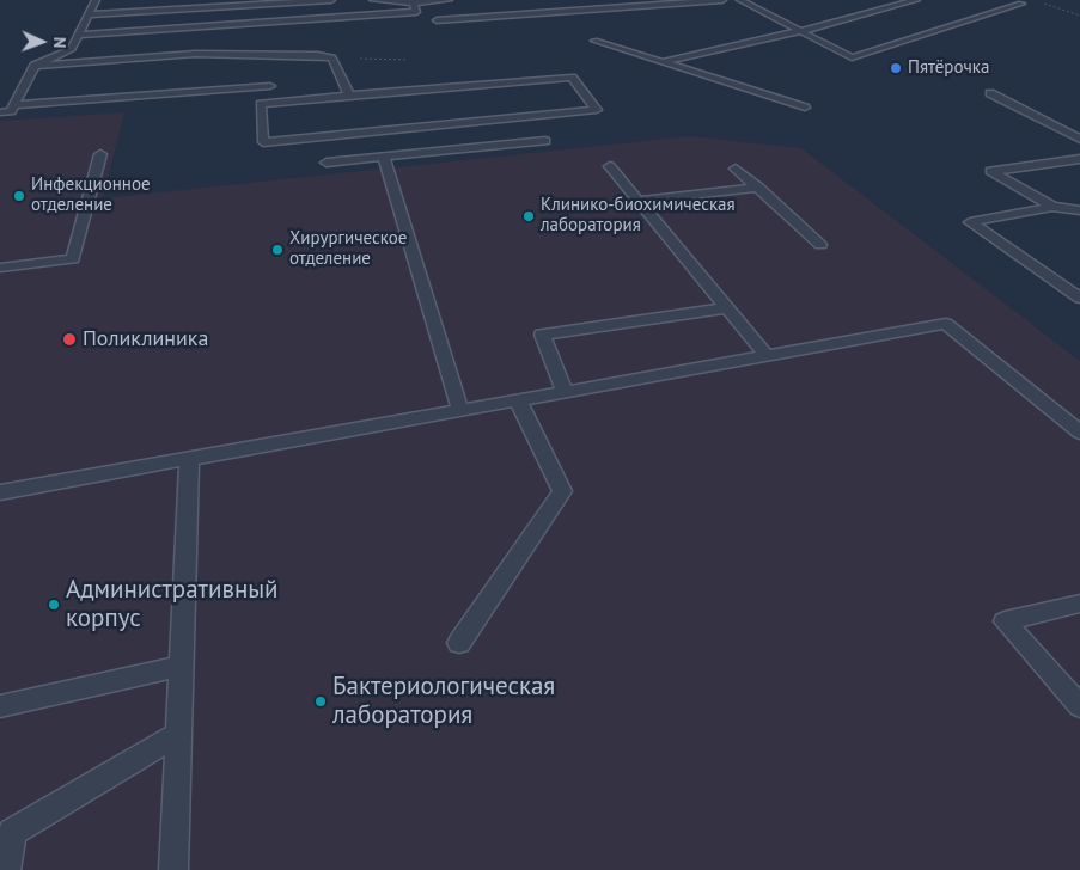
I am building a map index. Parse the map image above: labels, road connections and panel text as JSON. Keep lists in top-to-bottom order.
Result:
{
  "places": [
    "Пятёрочка",
    "Инфекционное отделение",
    "Клинико-биохимическая лаборатория",
    "Хирургическое отделение",
    "Поликлиника",
    "Административный корпус",
    "Бактериологическая лаборатория"
  ],
  "north": "right"
}
